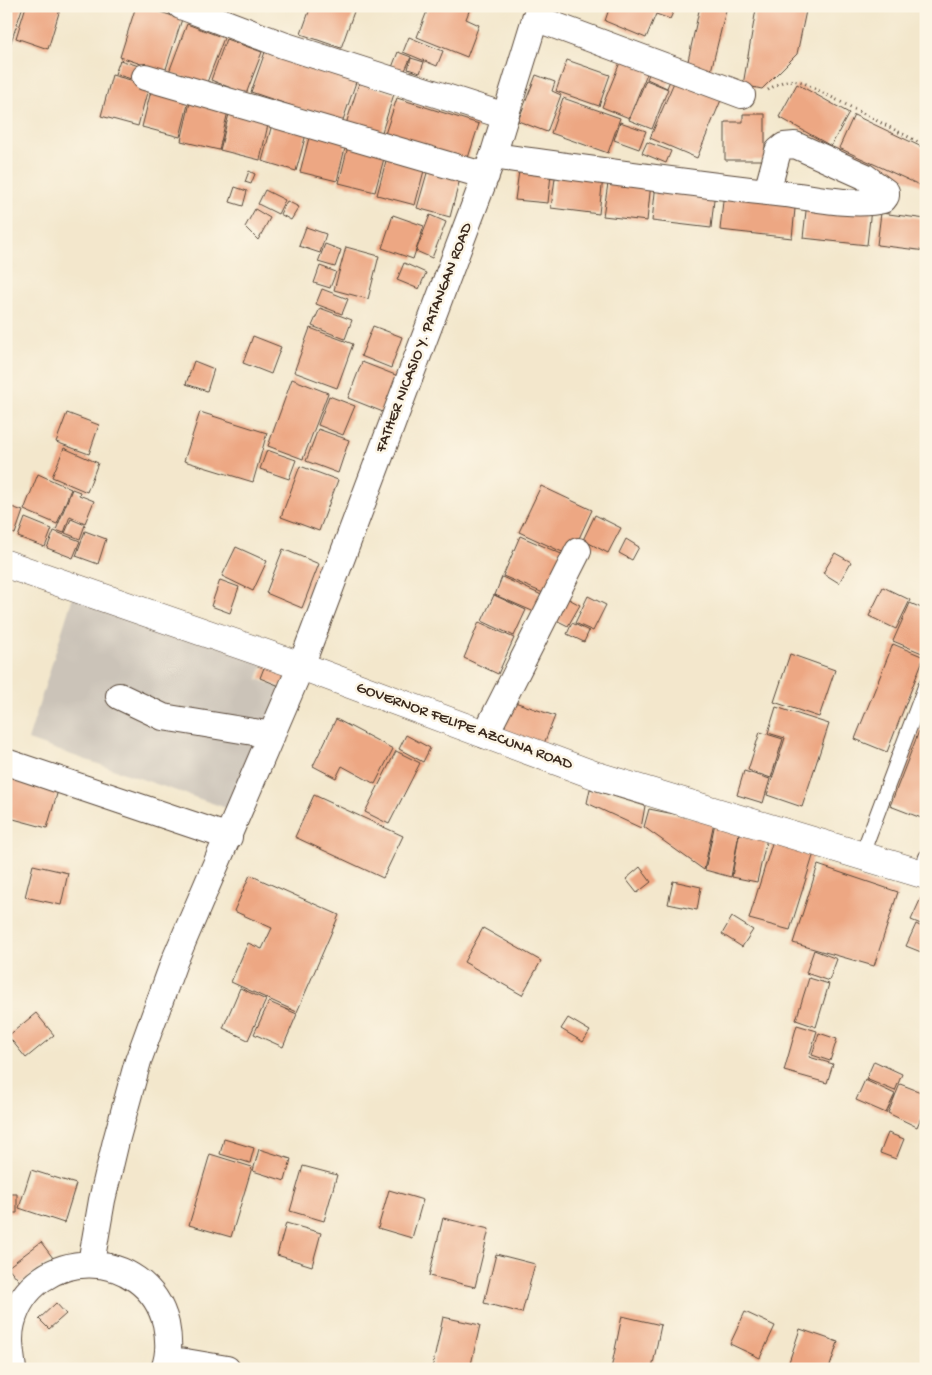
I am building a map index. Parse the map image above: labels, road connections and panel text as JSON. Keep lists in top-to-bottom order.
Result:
{
  "streets": {
    "street": ["FATHER NICASIO Y. PATANGAN ROAD", "GOVERNOR FELIPE AZCUNA ROAD"]
  },
  "crossings": [
    ["FATHER NICASIO Y. PATANGAN ROAD", "GOVERNOR FELIPE AZCUNA ROAD"]
  ]
}
